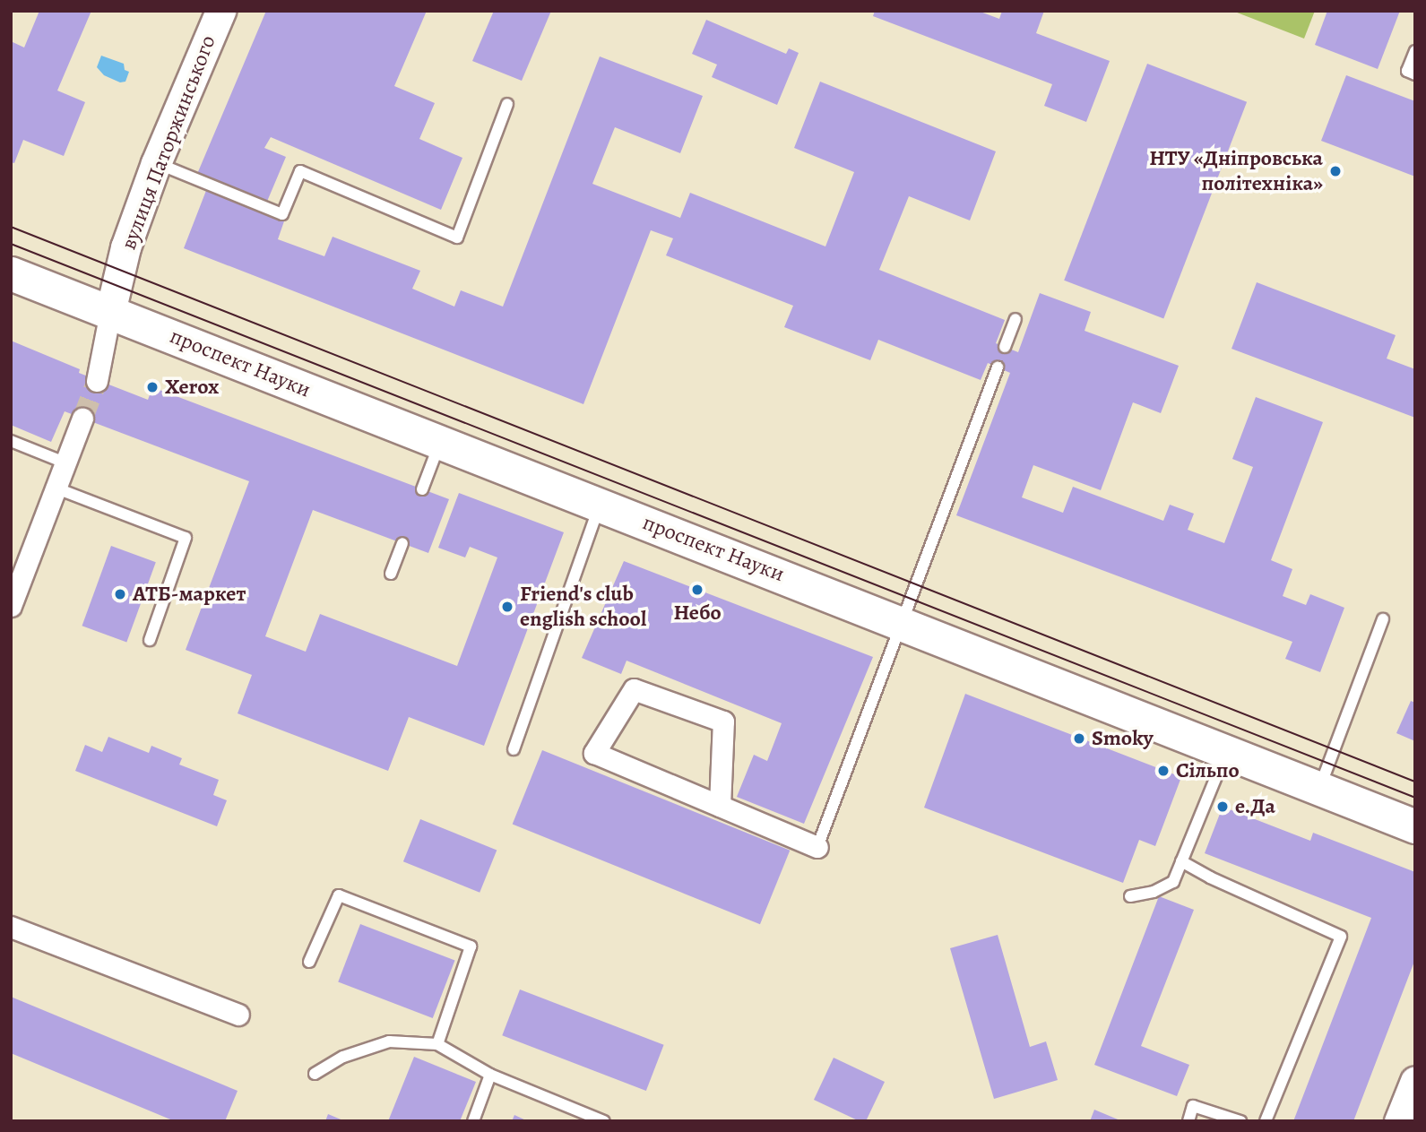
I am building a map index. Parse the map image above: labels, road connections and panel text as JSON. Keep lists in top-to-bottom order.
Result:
{
  "streets": {
    "main road": ["проспект Науки"],
    "street": ["вулиця Паторжинського"]
  },
  "crossings": [
    ["вулиця Паторжинського", "проспект Науки"]
  ],
  "places": [
    "НТУ «Дніпровська політехніка»",
    "Xerox",
    "Небо",
    "АТБ-маркет",
    "Friend's club english school",
    "Smoky",
    "Сільпо",
    "е.Да"
  ]
}
